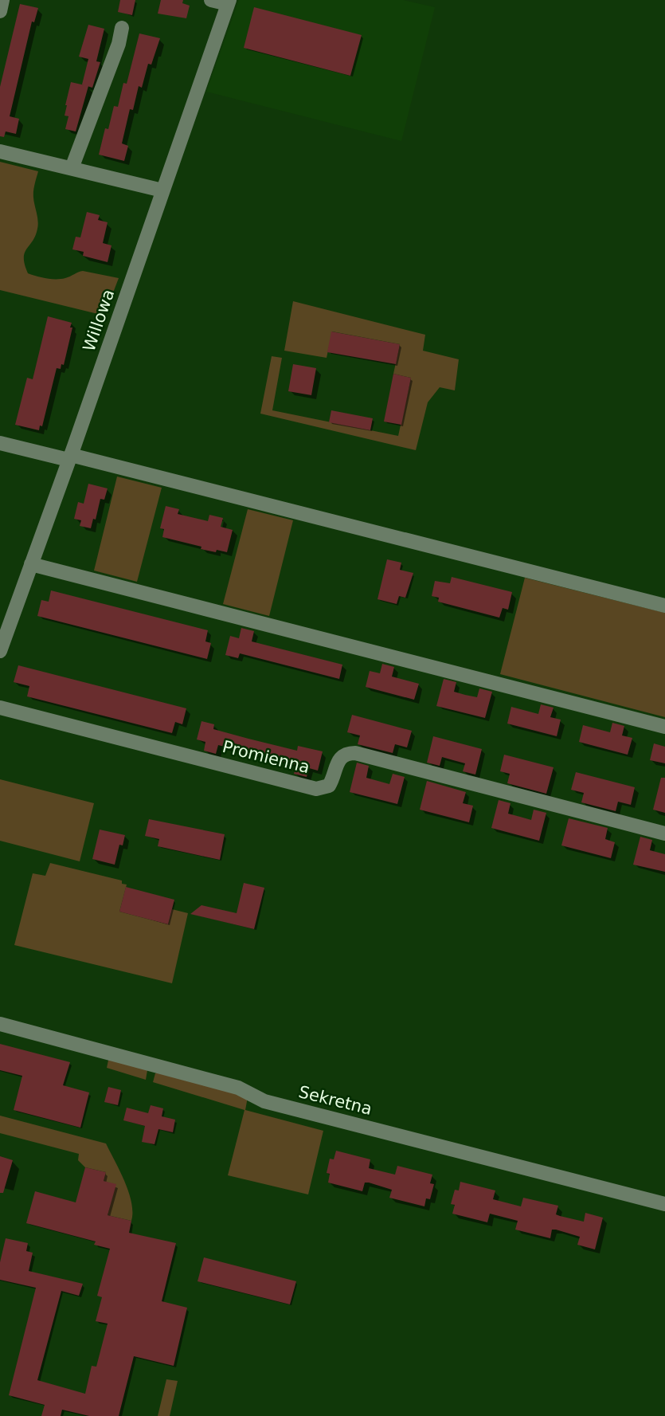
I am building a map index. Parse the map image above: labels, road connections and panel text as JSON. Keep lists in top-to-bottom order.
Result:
{
  "streets": {
    "street": ["Willowa", "Promienna", "Sekretna"]
  }
}
